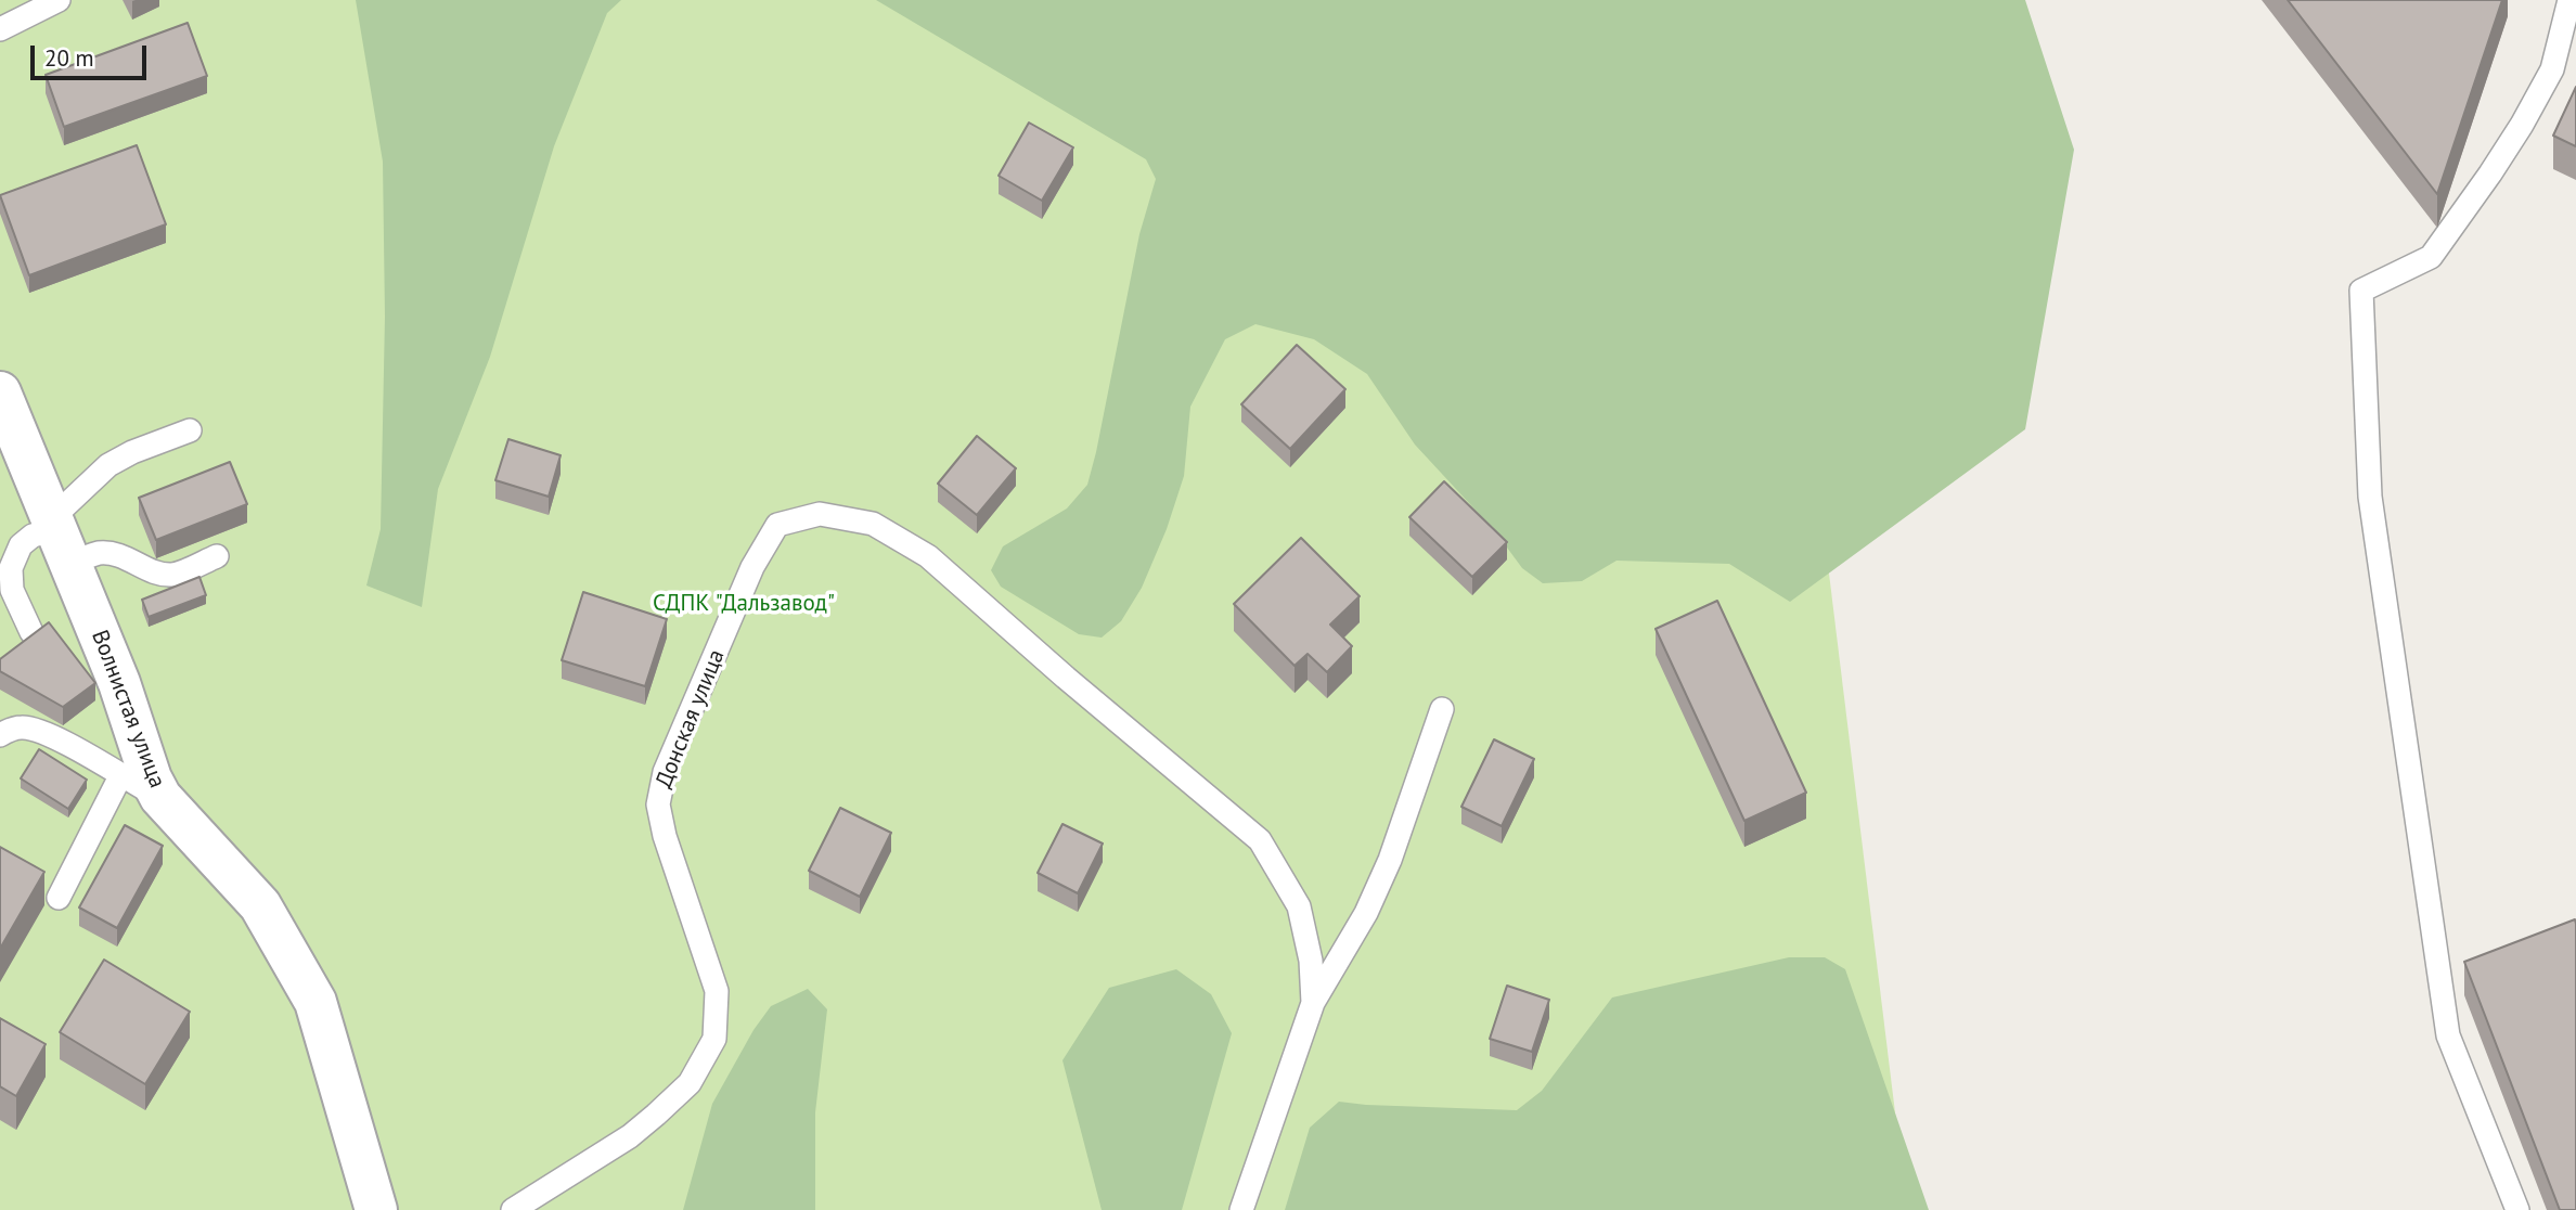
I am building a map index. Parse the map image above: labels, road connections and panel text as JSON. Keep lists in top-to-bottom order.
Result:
{
  "streets": {
    "street": ["Волнистая улица"],
    "lane": ["Донская улица"]
  },
  "parks": ["СДПК \"Дальзавод\""],
  "scale_bar": "20 m"
}
